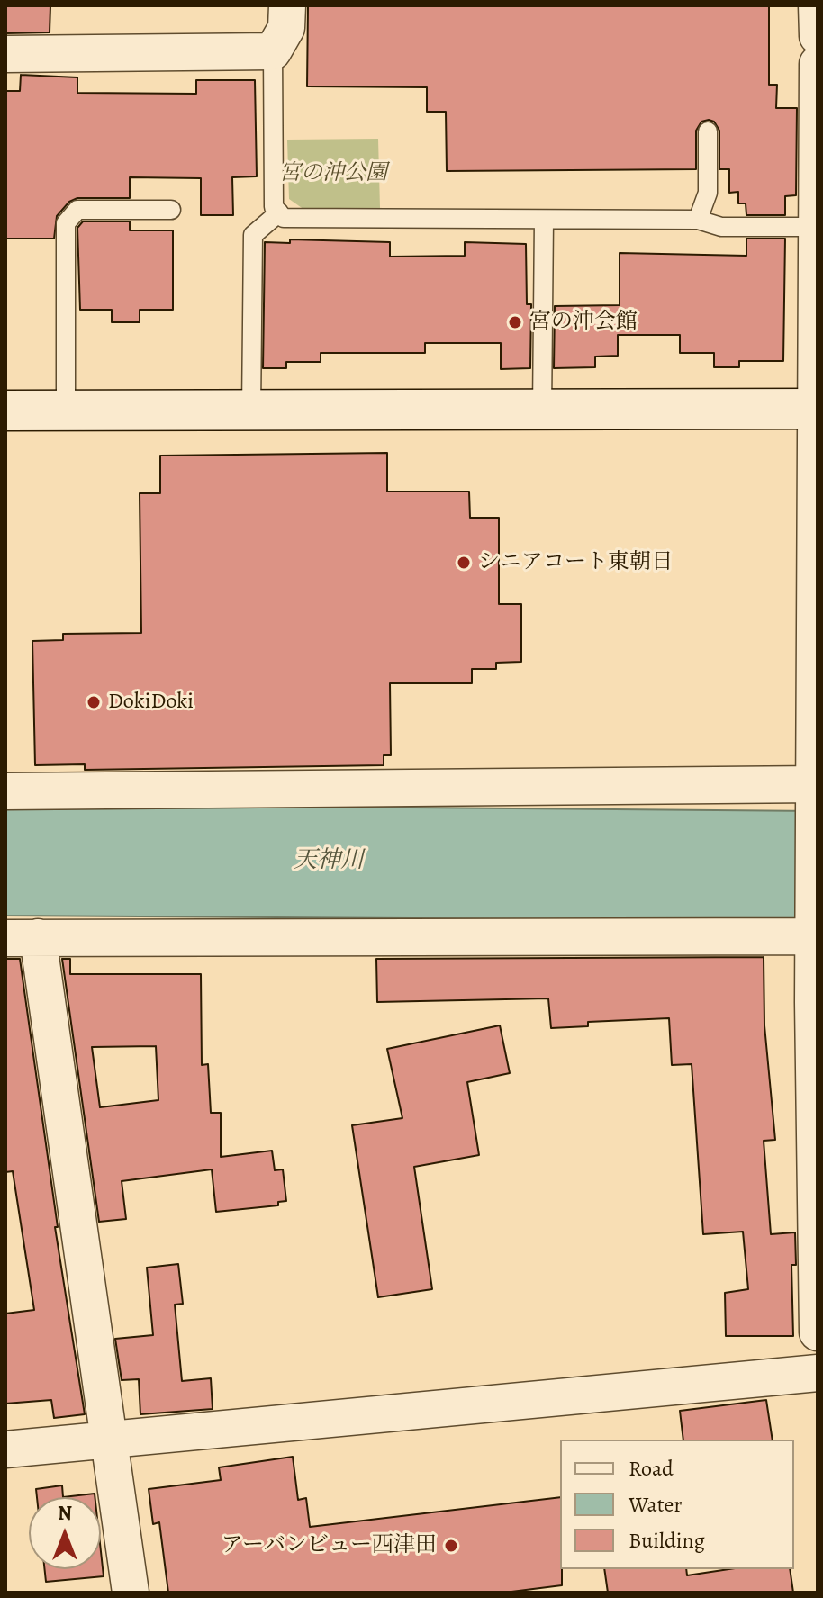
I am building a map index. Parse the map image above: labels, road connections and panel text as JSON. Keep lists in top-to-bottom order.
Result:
{
  "water": ["天神川"],
  "parks": ["宮の沖公園"],
  "places": [
    "宮の沖会館",
    "シニアコート東朝日",
    "DokiDoki",
    "アーバンビュー西津田"
  ],
  "legend": ["Road", "Water", "Building"],
  "north": "top"
}
